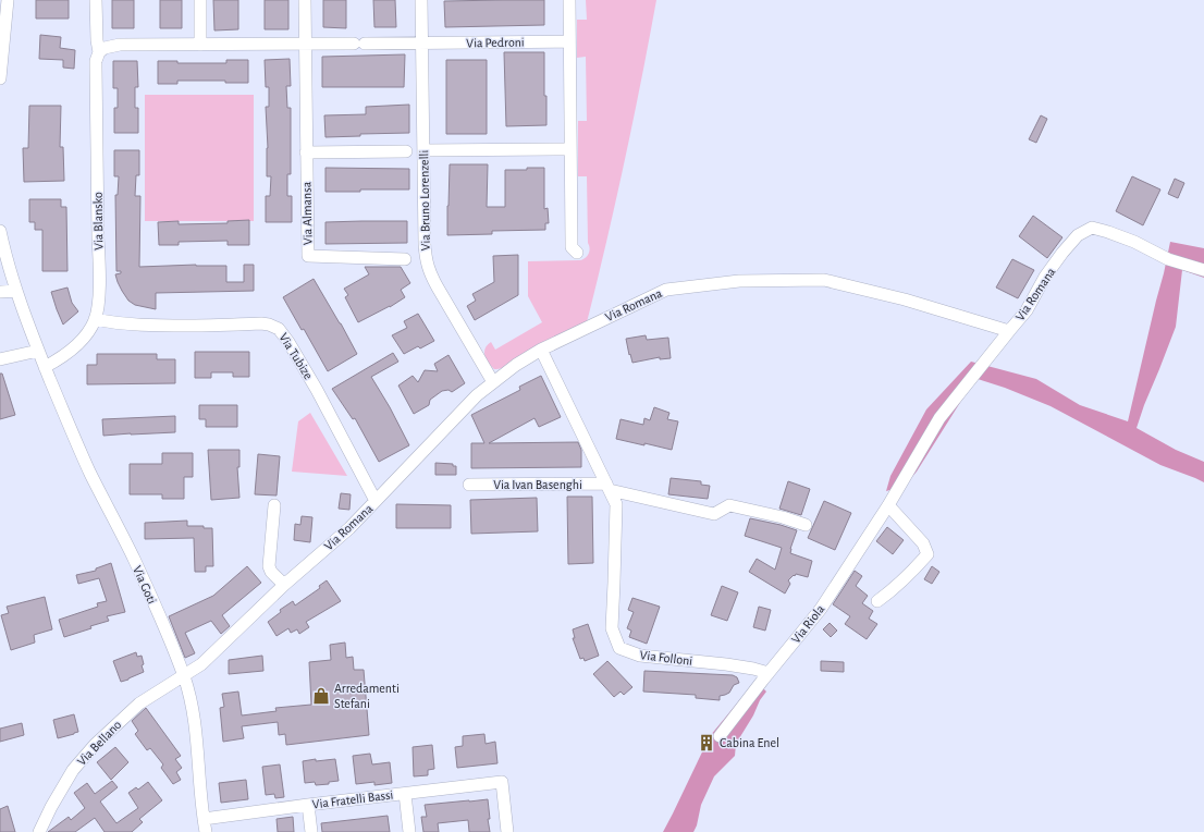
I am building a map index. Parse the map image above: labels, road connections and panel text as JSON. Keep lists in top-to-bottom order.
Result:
{
  "streets": {
    "street": [
      "Via Pedroni",
      "Via Bruno Lorenzelli",
      "Via Almansa",
      "Via Blansko",
      "Via Romana",
      "Via Tubize",
      "Via Ivan Basenghi",
      "Via Goti",
      "Via Riola",
      "Via Folloni",
      "Via Bellano",
      "Via Fratelli Bassi"
    ]
  },
  "crossings": [
    ["Via Pedroni", "Via Bruno Lorenzelli"],
    ["Via Bruno Lorenzelli", "Via Romana"],
    ["Via Blansko", "Via Tubize"],
    ["Via Blansko", "Via Goti"],
    ["Via Romana", "Via Tubize"],
    ["Via Romana", "Via Goti"],
    ["Via Romana", "Via Riola"],
    ["Via Romana", "Via Folloni"],
    ["Via Romana", "Via Bellano"],
    ["Via Ivan Basenghi", "Via Folloni"],
    ["Via Goti", "Via Bellano"],
    ["Via Goti", "Via Fratelli Bassi"],
    ["Via Riola", "Via Folloni"]
  ],
  "places": {
    "shop": ["Arredamenti Stefani"],
    "building": ["Cabina Enel"]
  }
}
